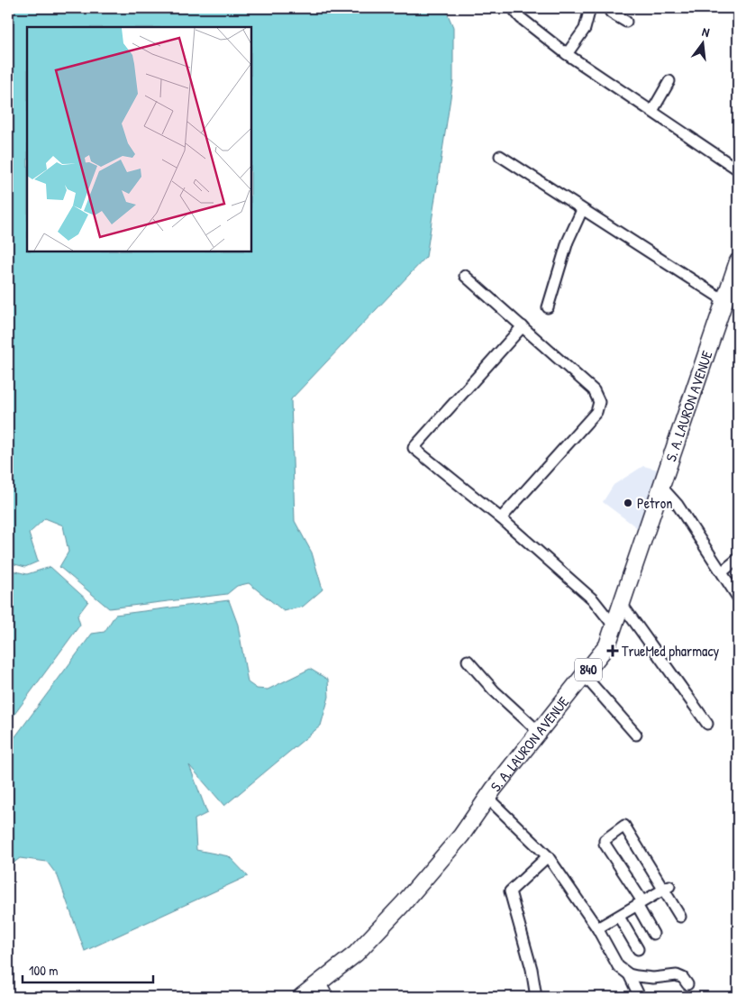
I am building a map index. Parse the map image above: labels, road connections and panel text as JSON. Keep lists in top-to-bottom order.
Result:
{
  "streets": {
    "highway": ["S. A. LAURON AVENUE", "840"]
  },
  "places": {
    "other": ["Petron"],
    "health": ["TrueMed pharmacy"]
  },
  "scale_bar": "100 m",
  "north": "top"
}
